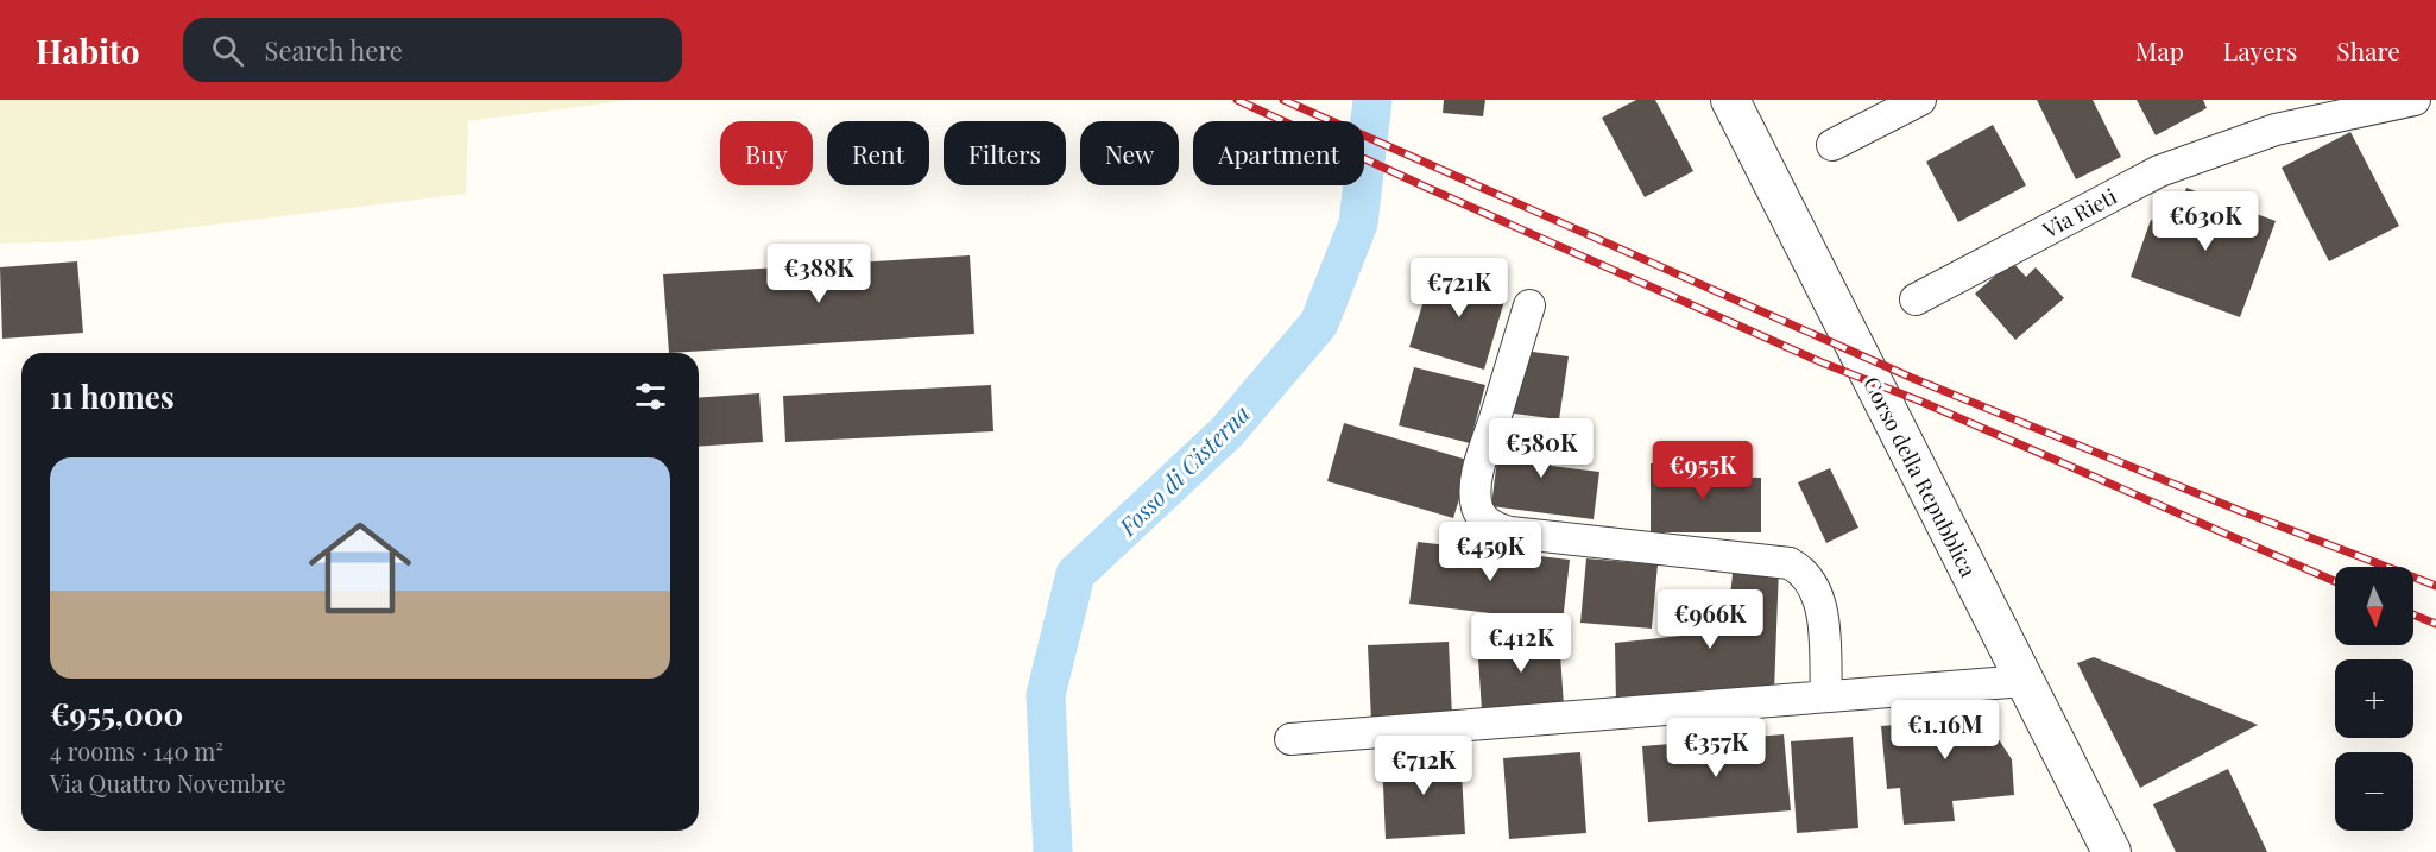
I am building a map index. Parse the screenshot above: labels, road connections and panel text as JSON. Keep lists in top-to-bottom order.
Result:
{
  "streets": {
    "street": ["Via Rieti", "Corso della Repubblica"]
  },
  "water": ["Fosso di Cisterna"],
  "north": "bottom",
  "page": {
    "header": "Habito",
    "search": "Search here",
    "nav": ["Map", "Layers", "Share"],
    "chip": [
      "Buy",
      "Rent",
      "Filters",
      "New",
      "Apartment"
    ],
    "price": [
      "€630K",
      "€388K",
      "€721K",
      "€580K",
      "€955K",
      "€459K",
      "€966K",
      "€412K",
      "€1.16M",
      "€357K",
      "€712K"
    ],
    "heading": "11 homes",
    "list": [
      {
        "name": "€955,000",
        "note": "4 rooms · 140 m² · Via Quattro Novembre"
      }
    ],
    "map_buttons": ["+", "−"]
  }
}
